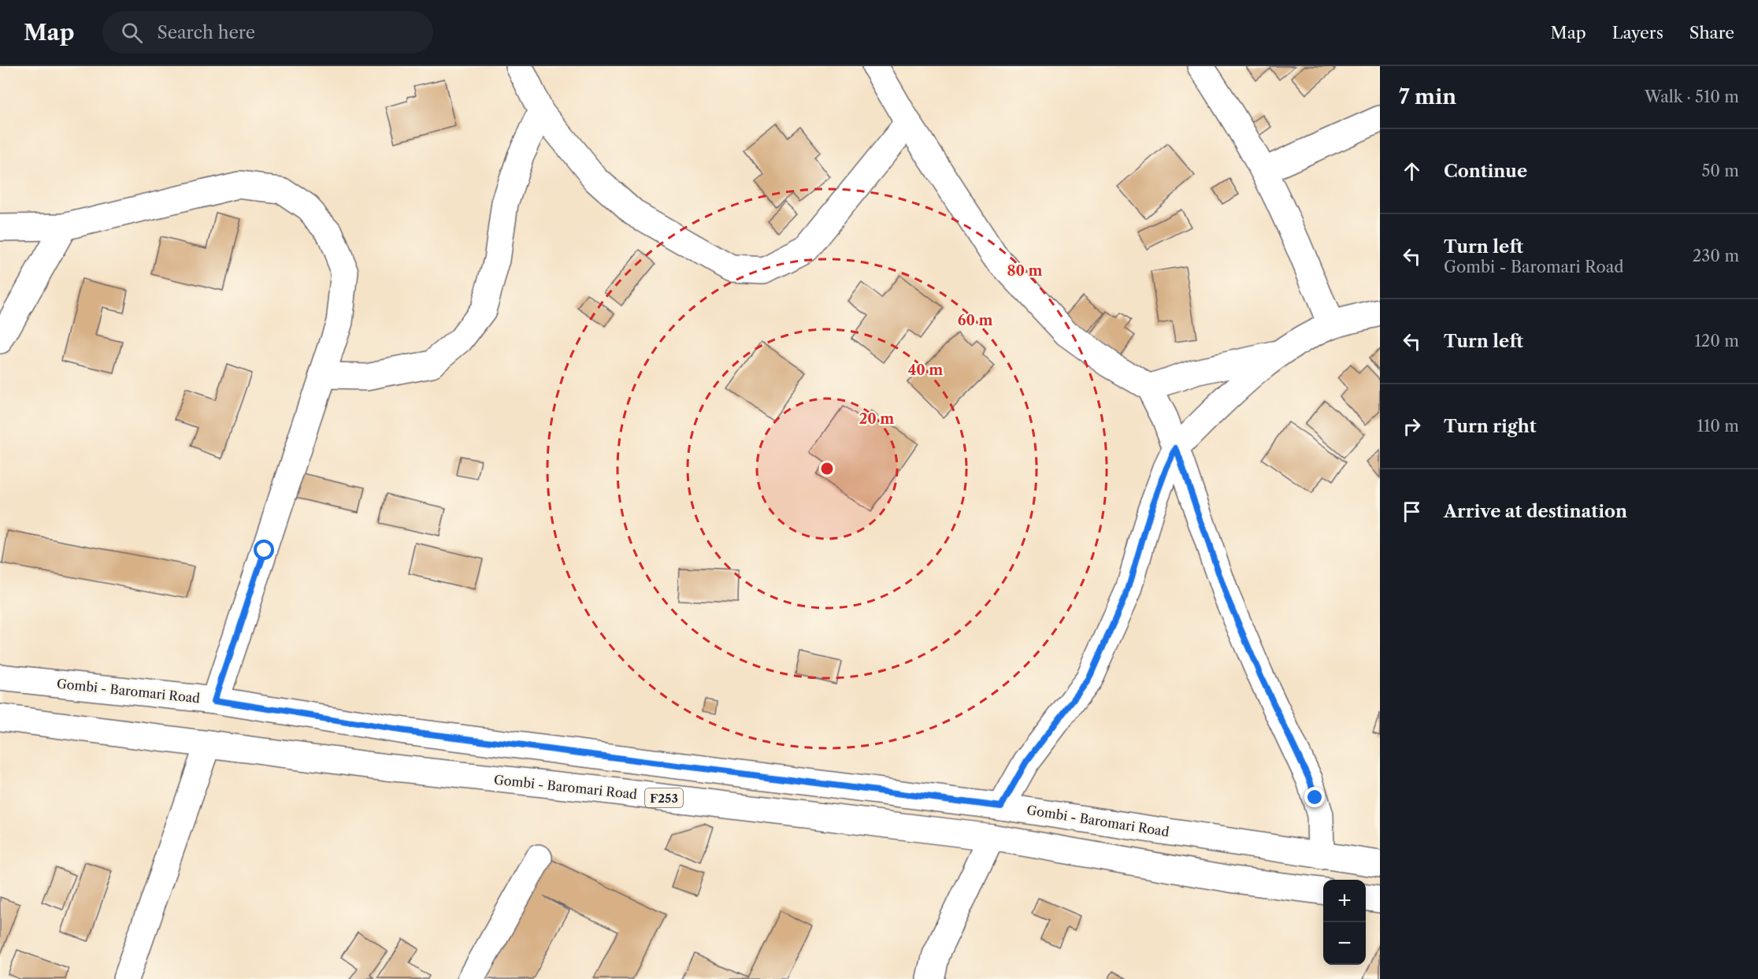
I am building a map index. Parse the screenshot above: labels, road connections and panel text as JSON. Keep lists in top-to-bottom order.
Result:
{
  "streets": {
    "street": ["Gombi - Baromari Road", "F253"]
  },
  "page": {
    "header": "Map",
    "search": "Search here",
    "nav": ["Map", "Layers", "Share"],
    "heading": ["7 min", "Walk · 510 m"],
    "list": [
      ["Continue", "50 m"],
      ["Turn left", "Gombi - Baromari Road", "230 m"],
      ["Turn left", "120 m"],
      ["Turn right", "110 m"],
      "Arrive at destination"
    ],
    "map_buttons": ["+", "−"]
  },
  "rings": [
    "80 m",
    "60 m",
    "40 m",
    "20 m"
  ]
}
